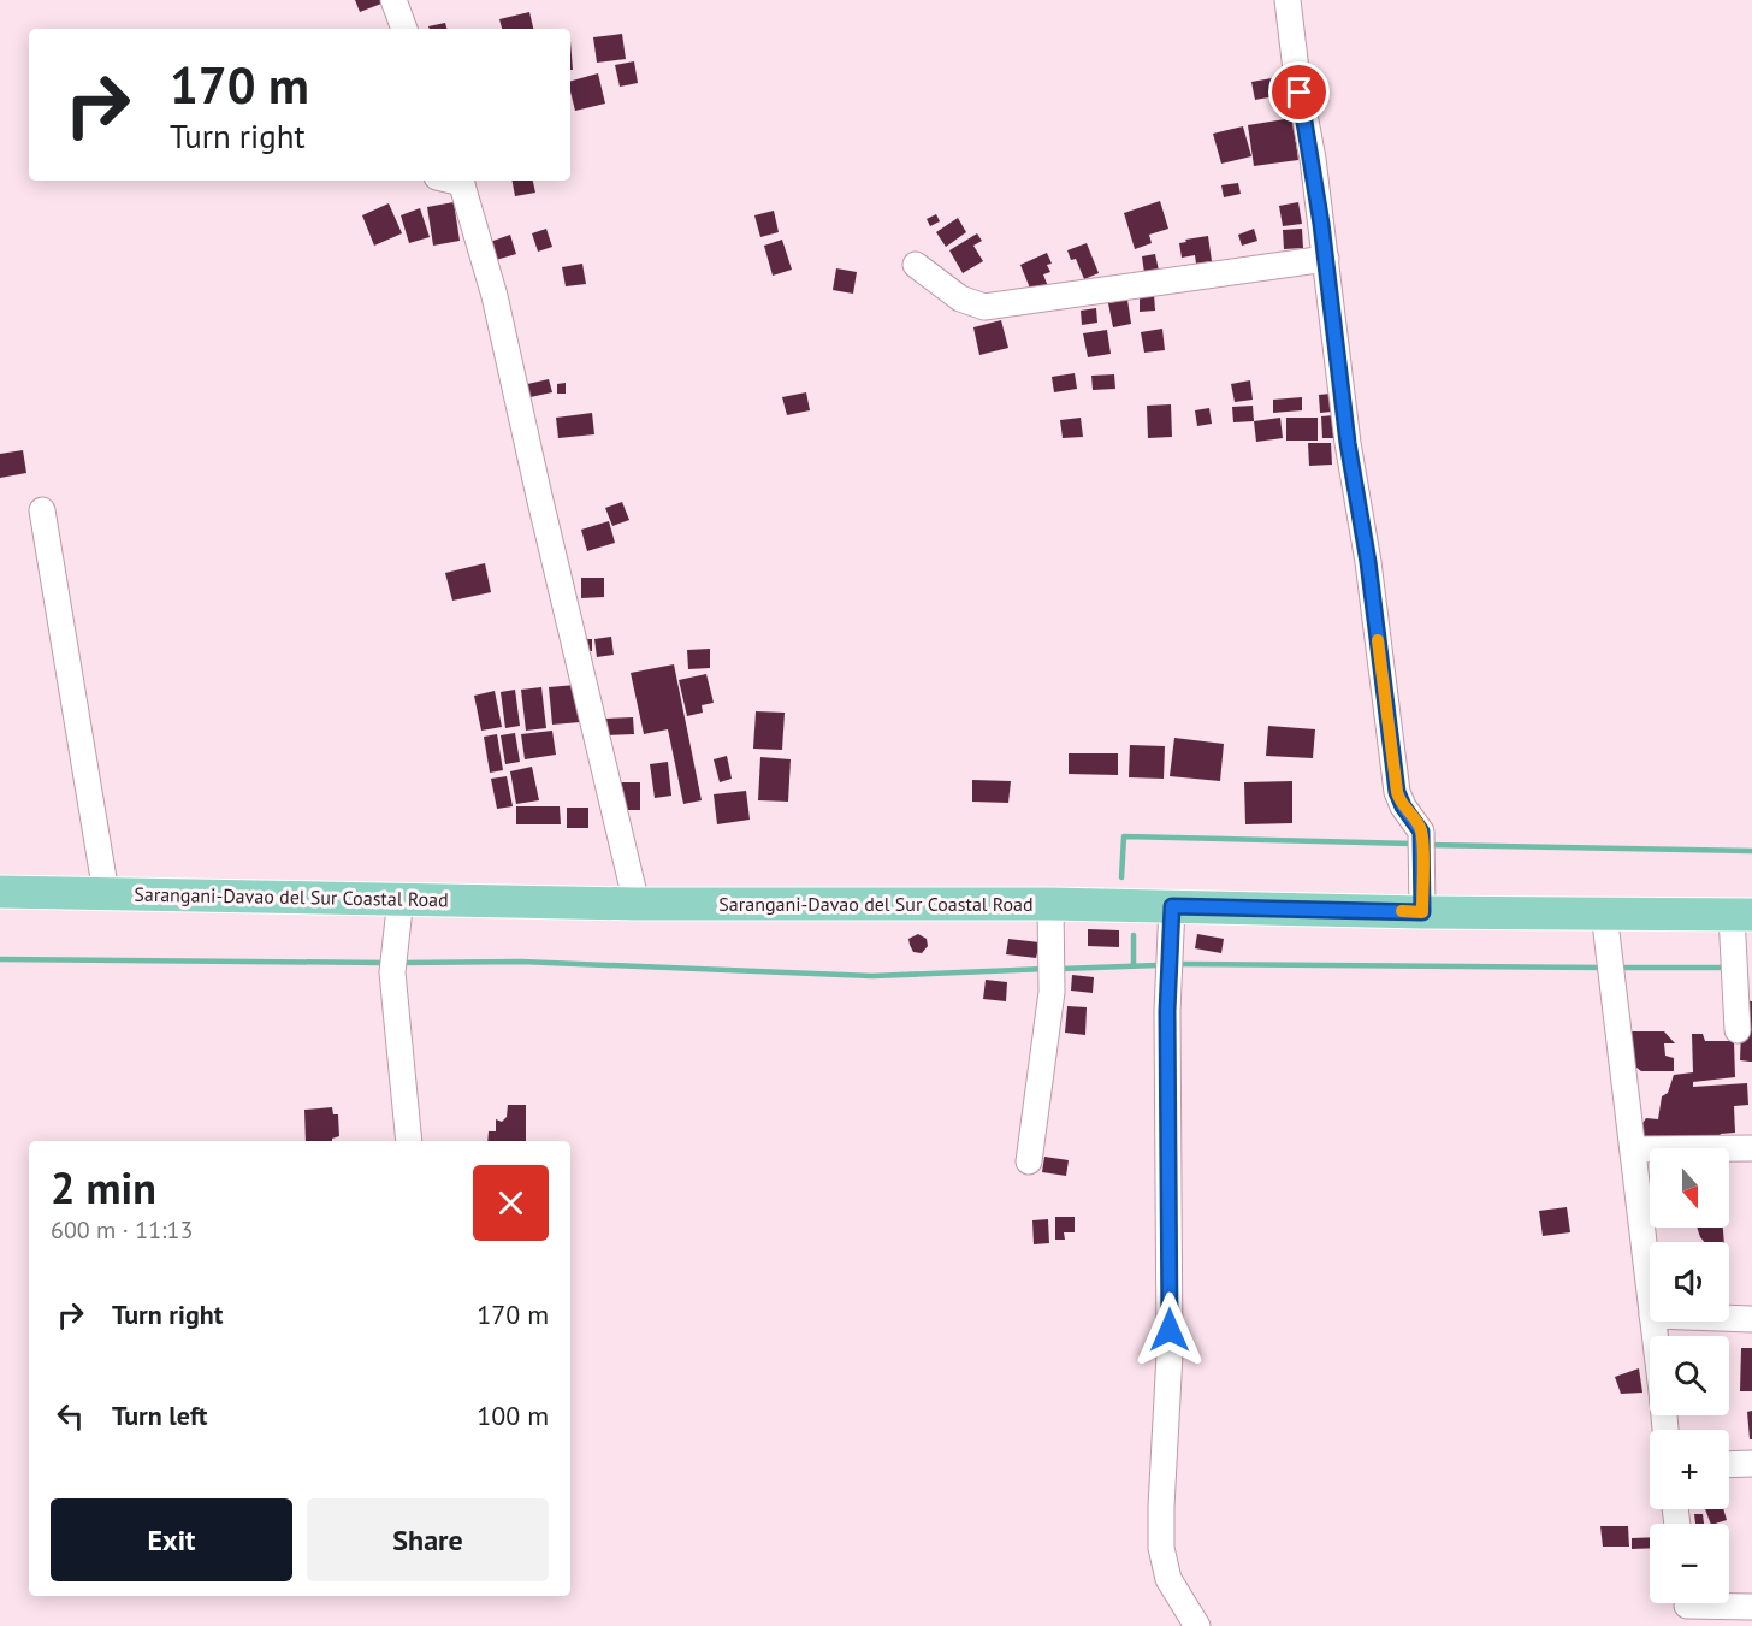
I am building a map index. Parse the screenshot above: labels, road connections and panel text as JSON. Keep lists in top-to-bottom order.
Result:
{
  "streets": {
    "main road": ["Sarangani-Davao del Sur Coastal Road"]
  },
  "north": "bottom",
  "page": {
    "turn": ["170 m", "Turn right"],
    "heading": ["2 min", "600 m · 11:13"],
    "map_buttons": ["+", "−"],
    "list": [
      {
        "name": "Turn right",
        "value": "170 m"
      },
      {
        "name": "Turn left",
        "value": "100 m"
      }
    ],
    "buttons": ["Exit", "Share"]
  }
}
